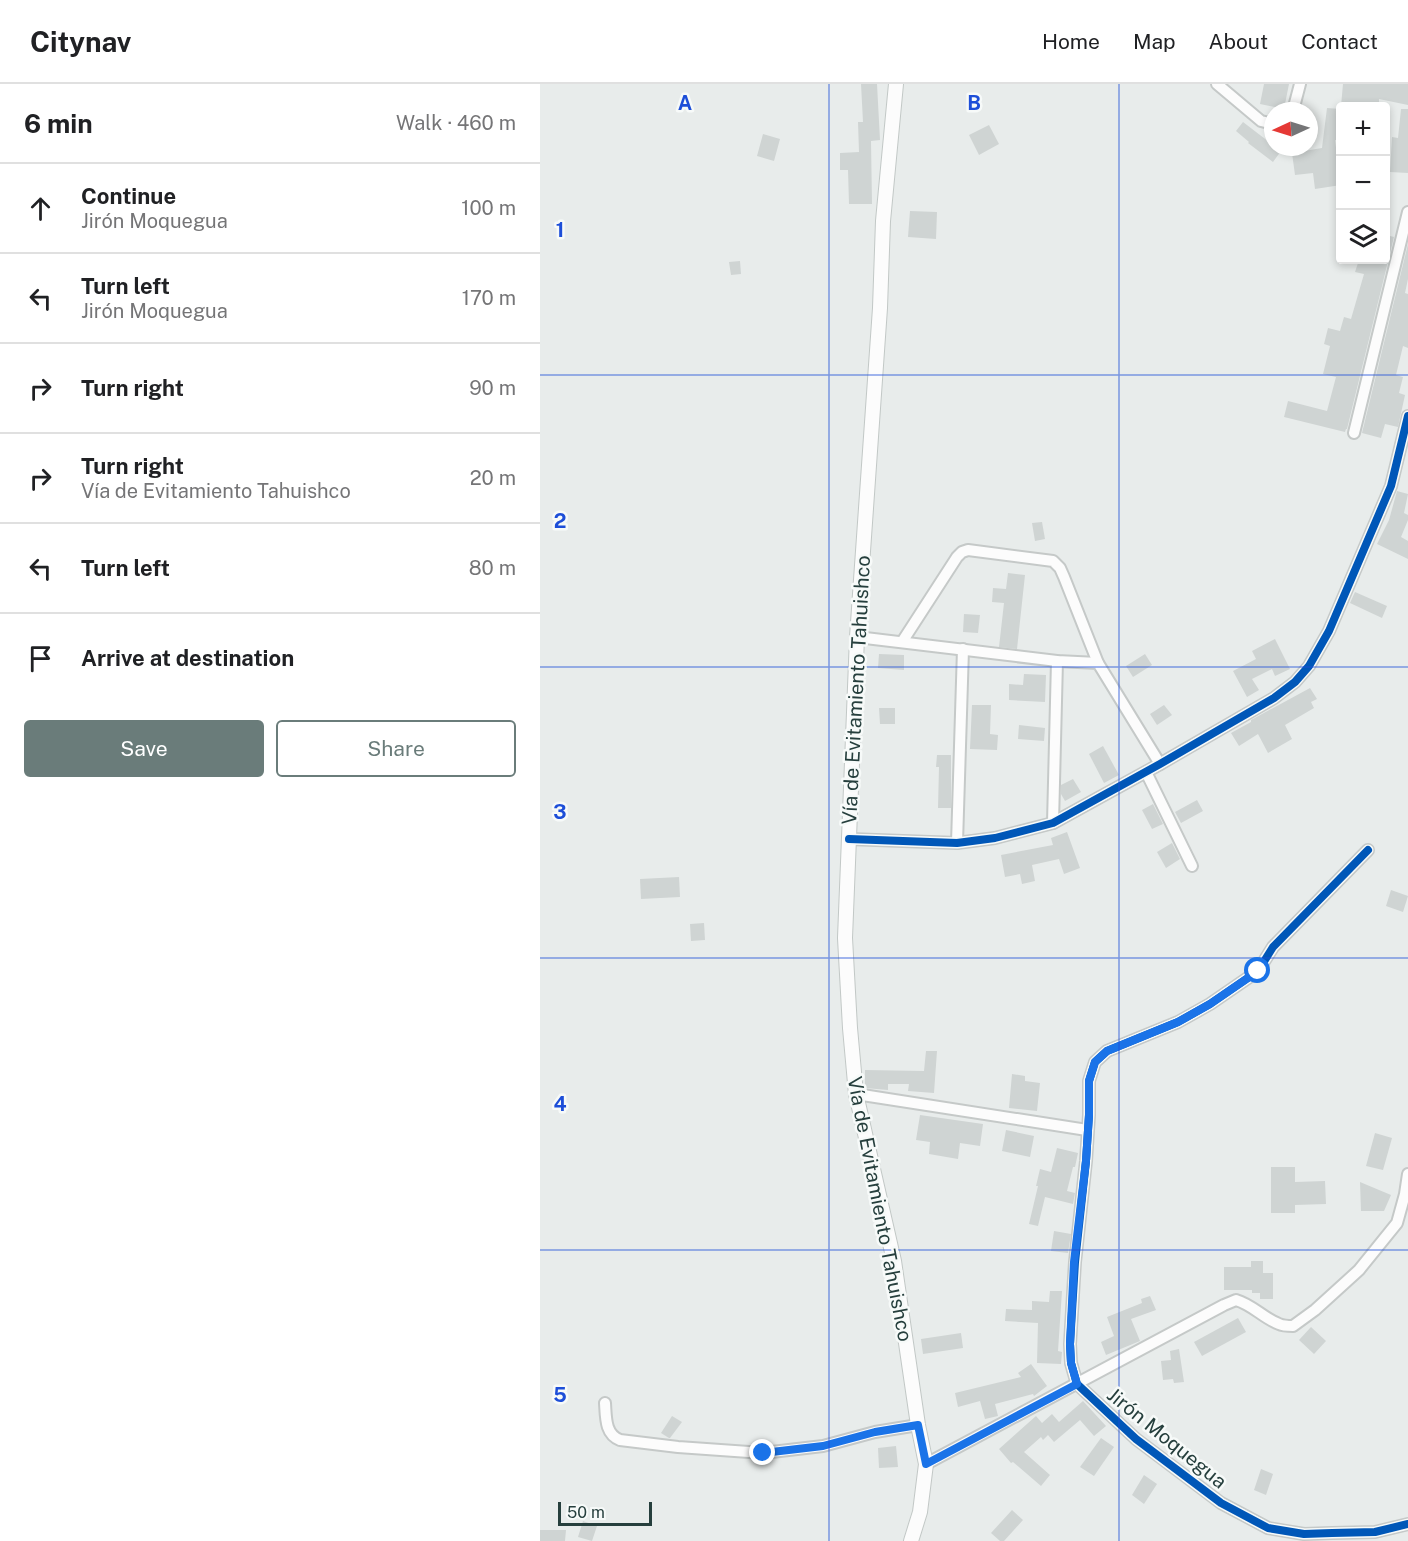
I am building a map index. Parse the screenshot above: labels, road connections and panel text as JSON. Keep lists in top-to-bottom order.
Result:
{
  "streets": {
    "main road": ["Vía de Evitamiento Tahuishco"],
    "street": ["Jirón Moquegua"]
  },
  "scale_bar": "50 m",
  "north": "left",
  "page": {
    "header": "Citynav",
    "nav": [
      "Home",
      "Map",
      "About",
      "Contact"
    ],
    "heading": ["6 min", "Walk · 460 m"],
    "map_buttons": ["+", "−"],
    "list": [
      ["Continue", "Jirón Moquegua", "100 m"],
      ["Turn left", "Jirón Moquegua", "170 m"],
      ["Turn right", "90 m"],
      ["Turn right", "Vía de Evitamiento Tahuishco", "20 m"],
      ["Turn left", "80 m"],
      "Arrive at destination"
    ],
    "buttons": ["Save", "Share"],
    "scale": "50 m"
  },
  "grid": {
    "columns": ["A", "B"],
    "rows": [
      "1",
      "2",
      "3",
      "4",
      "5"
    ]
  }
}
